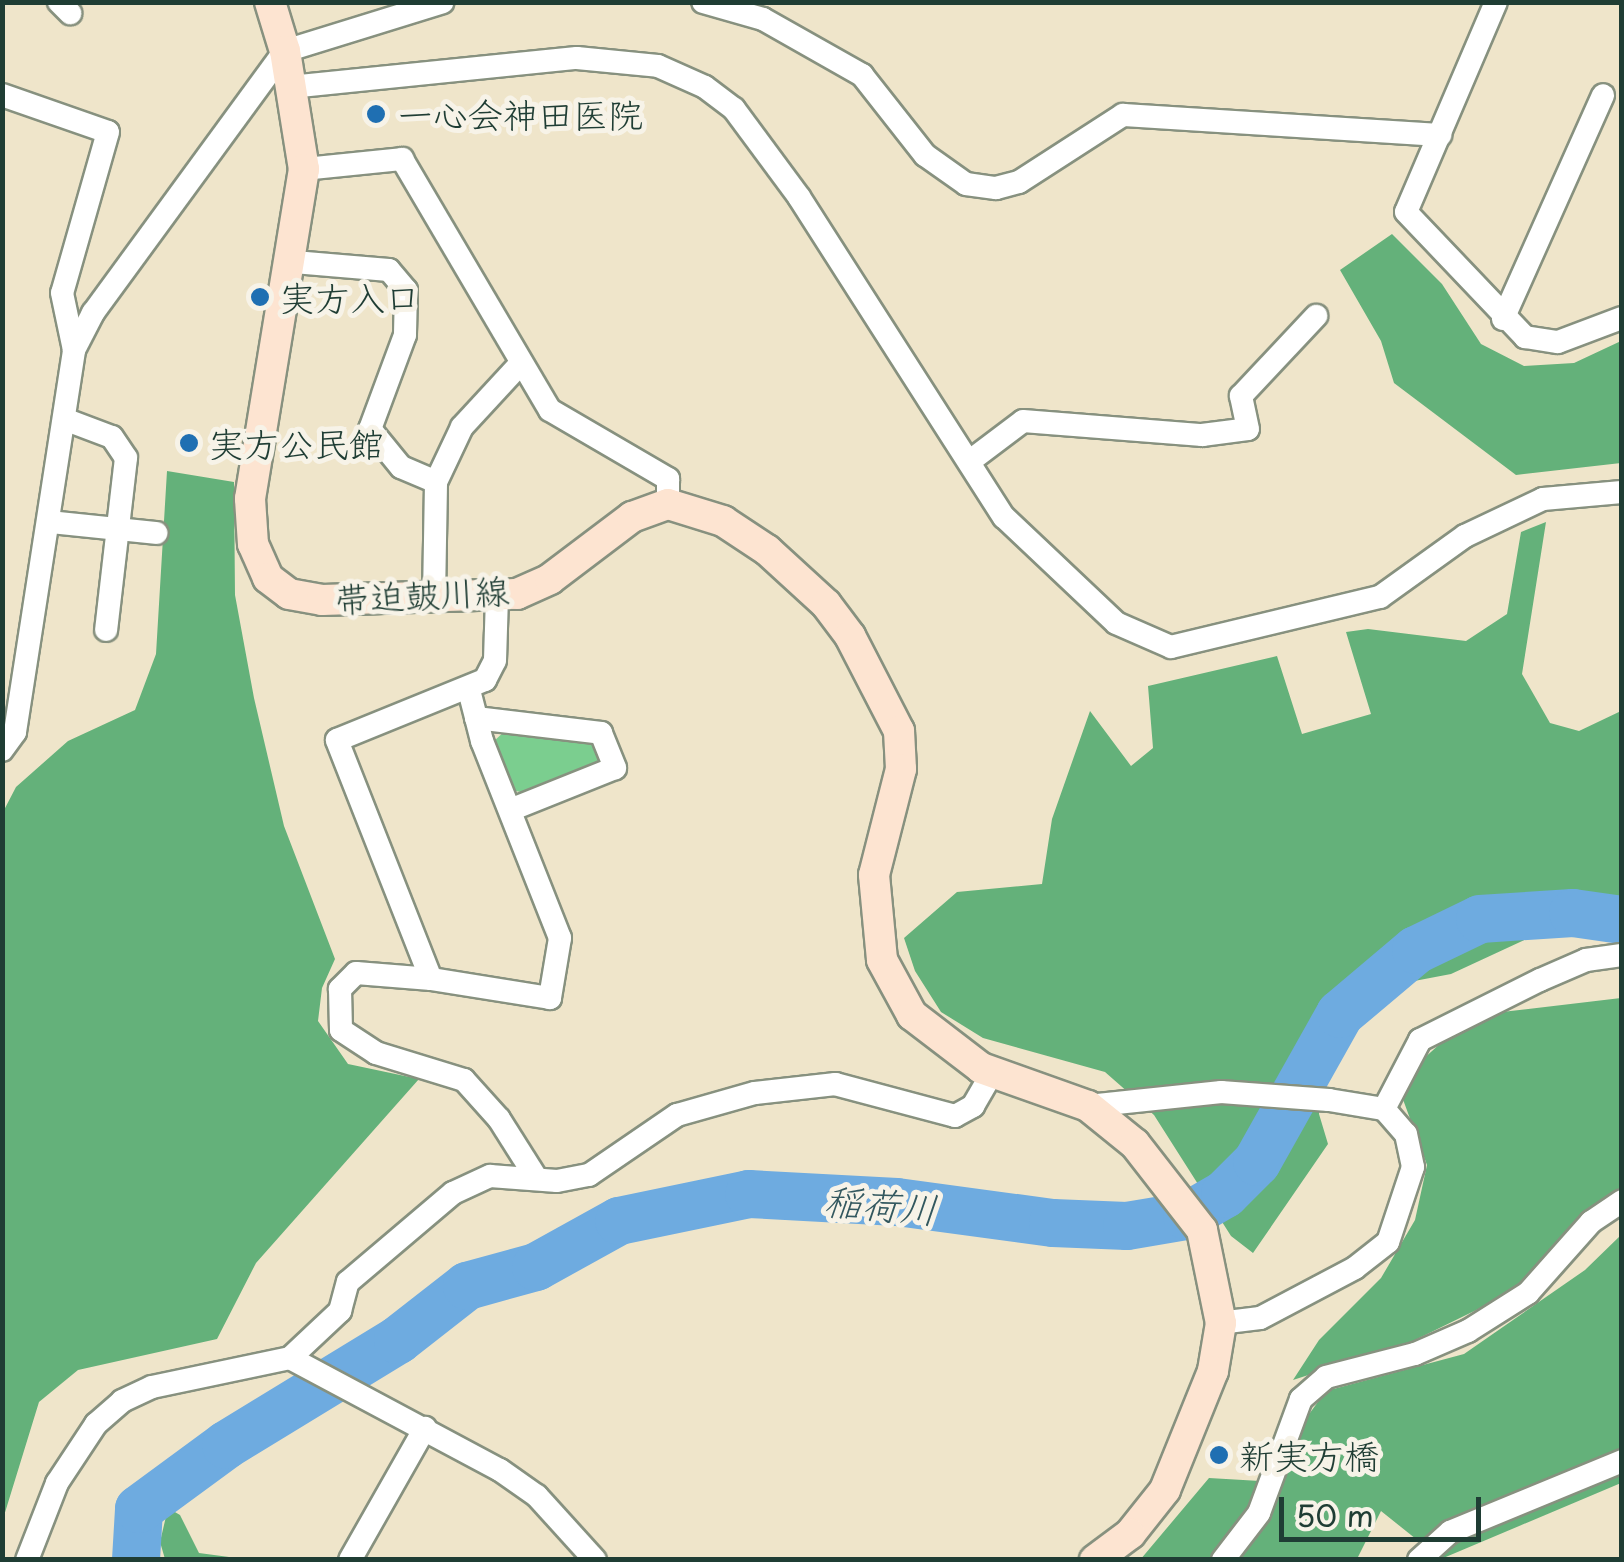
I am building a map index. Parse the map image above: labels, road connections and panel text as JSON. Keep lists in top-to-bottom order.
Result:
{
  "streets": {
    "street": ["帯迫皷川線"]
  },
  "water": ["稲荷川"],
  "places": [
    "一心会神田医院",
    "実方入口",
    "実方公民館",
    "新実方橋"
  ],
  "scale_bar": "50 m"
}
